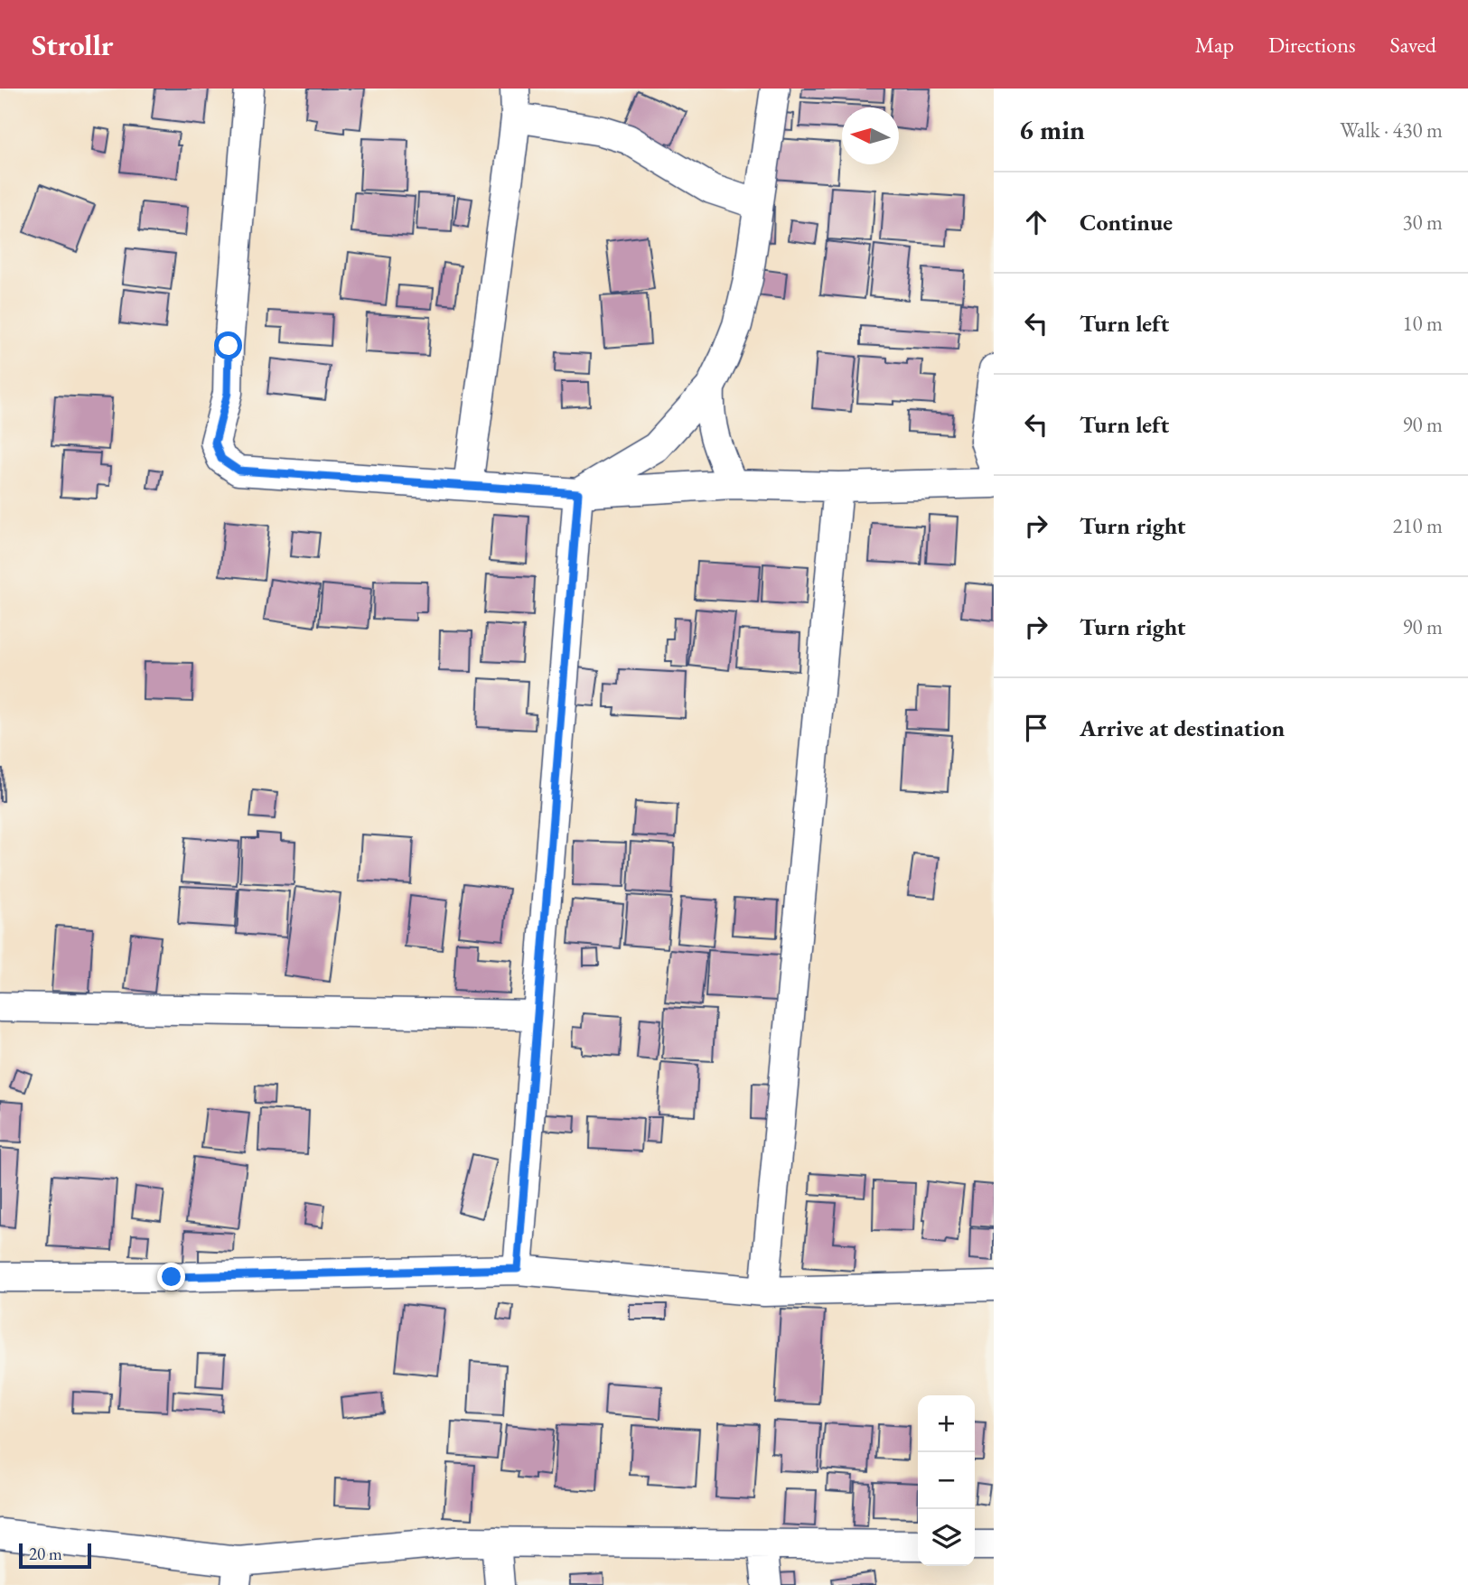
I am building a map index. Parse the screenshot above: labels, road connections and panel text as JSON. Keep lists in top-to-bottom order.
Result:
{
  "scale_bar": "20 m",
  "north": "left",
  "page": {
    "header": "Strollr",
    "nav": ["Map", "Directions", "Saved"],
    "heading": ["6 min", "Walk · 430 m"],
    "list": [
      ["Continue", "30 m"],
      ["Turn left", "10 m"],
      ["Turn left", "90 m"],
      ["Turn right", "210 m"],
      ["Turn right", "90 m"],
      "Arrive at destination"
    ],
    "map_buttons": ["+", "−"],
    "scale": "20 m"
  }
}
